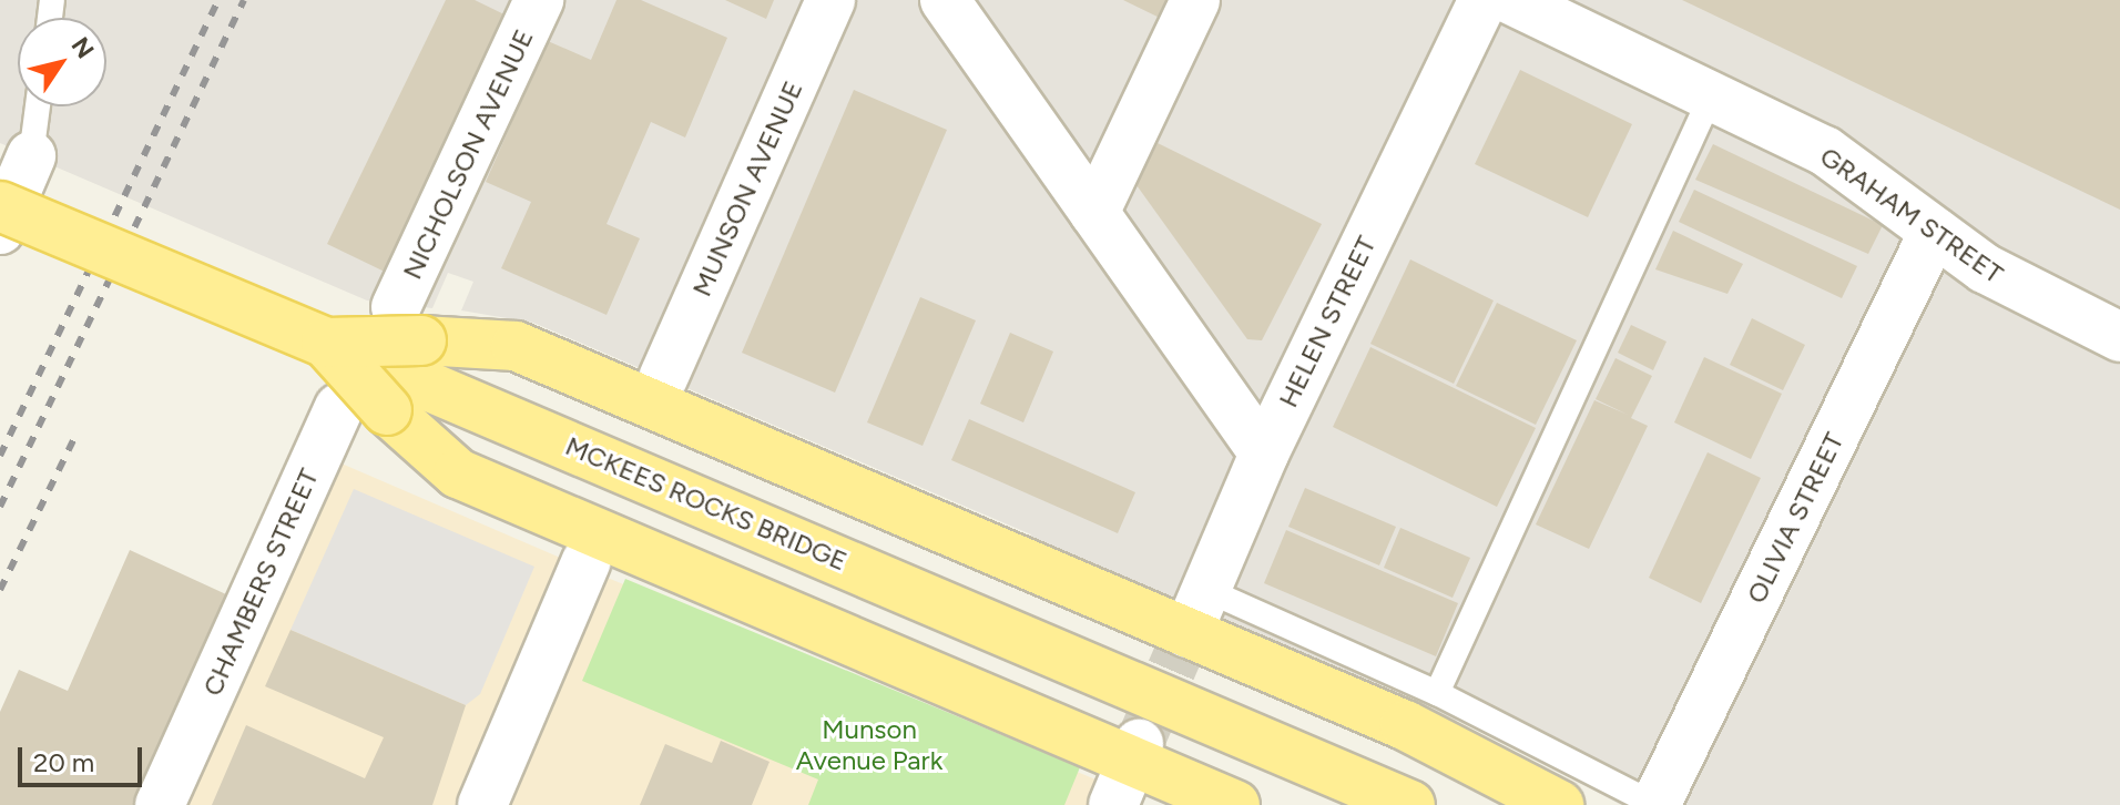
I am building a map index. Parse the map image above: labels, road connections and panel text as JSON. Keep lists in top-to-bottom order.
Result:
{
  "streets": {
    "main road": ["MCKEES ROCKS BRIDGE"],
    "street": [
      "NICHOLSON AVENUE",
      "MUNSON AVENUE",
      "GRAHAM STREET",
      "HELEN STREET",
      "OLIVIA STREET",
      "CHAMBERS STREET"
    ]
  },
  "crossings": [
    ["GRAHAM STREET", "OLIVIA STREET"]
  ],
  "parks": ["Munson Avenue Park"],
  "scale_bar": "20 m",
  "north": "top right"
}
